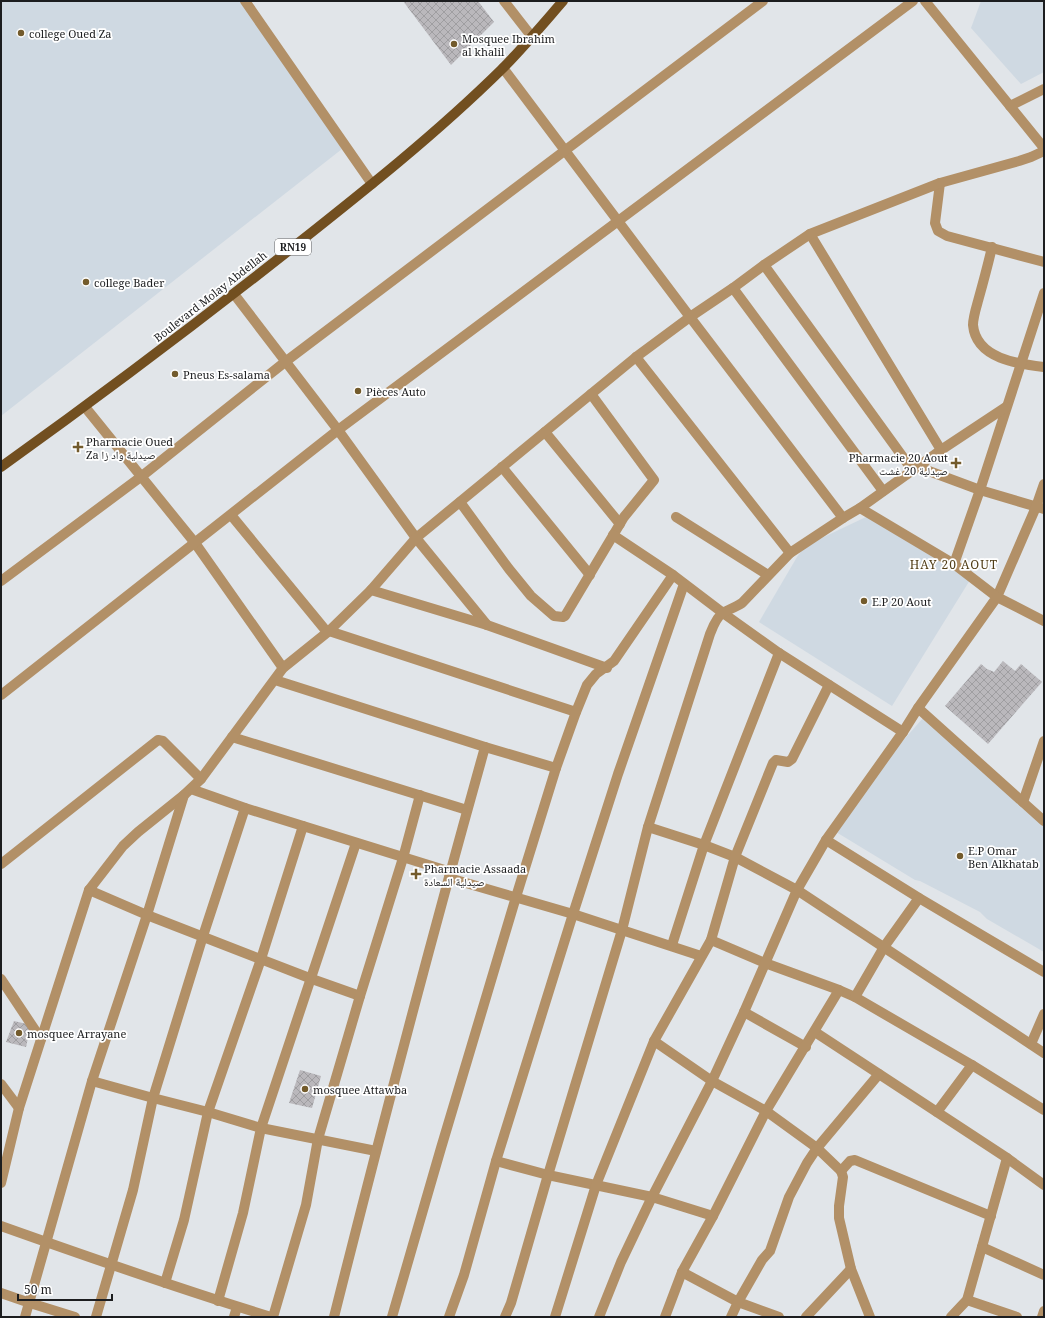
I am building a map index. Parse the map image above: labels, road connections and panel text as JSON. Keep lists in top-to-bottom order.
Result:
{
  "streets": {
    "main road": ["RN19", "Boulevard Molay Abdellah"]
  },
  "districts": ["HAY 20 AOUT"],
  "places": {
    "other": [
      "college Oued Za",
      "Mosquee Ibrahim al khalil",
      "college Bader",
      "Pneus Es-salama",
      "Pièces Auto",
      "E.P 20 Aout",
      "E.P Omar Ben Alkhatab",
      "mosquee Arrayane",
      "mosquee Attawba"
    ],
    "health": ["Pharmacie Oued Za صيدلية واد زا", "Pharmacie 20 Aout صيدلية 20 غشت", "Pharmacie Assaada صيدلية السعادة"]
  },
  "scale_bar": "50 m"
}
